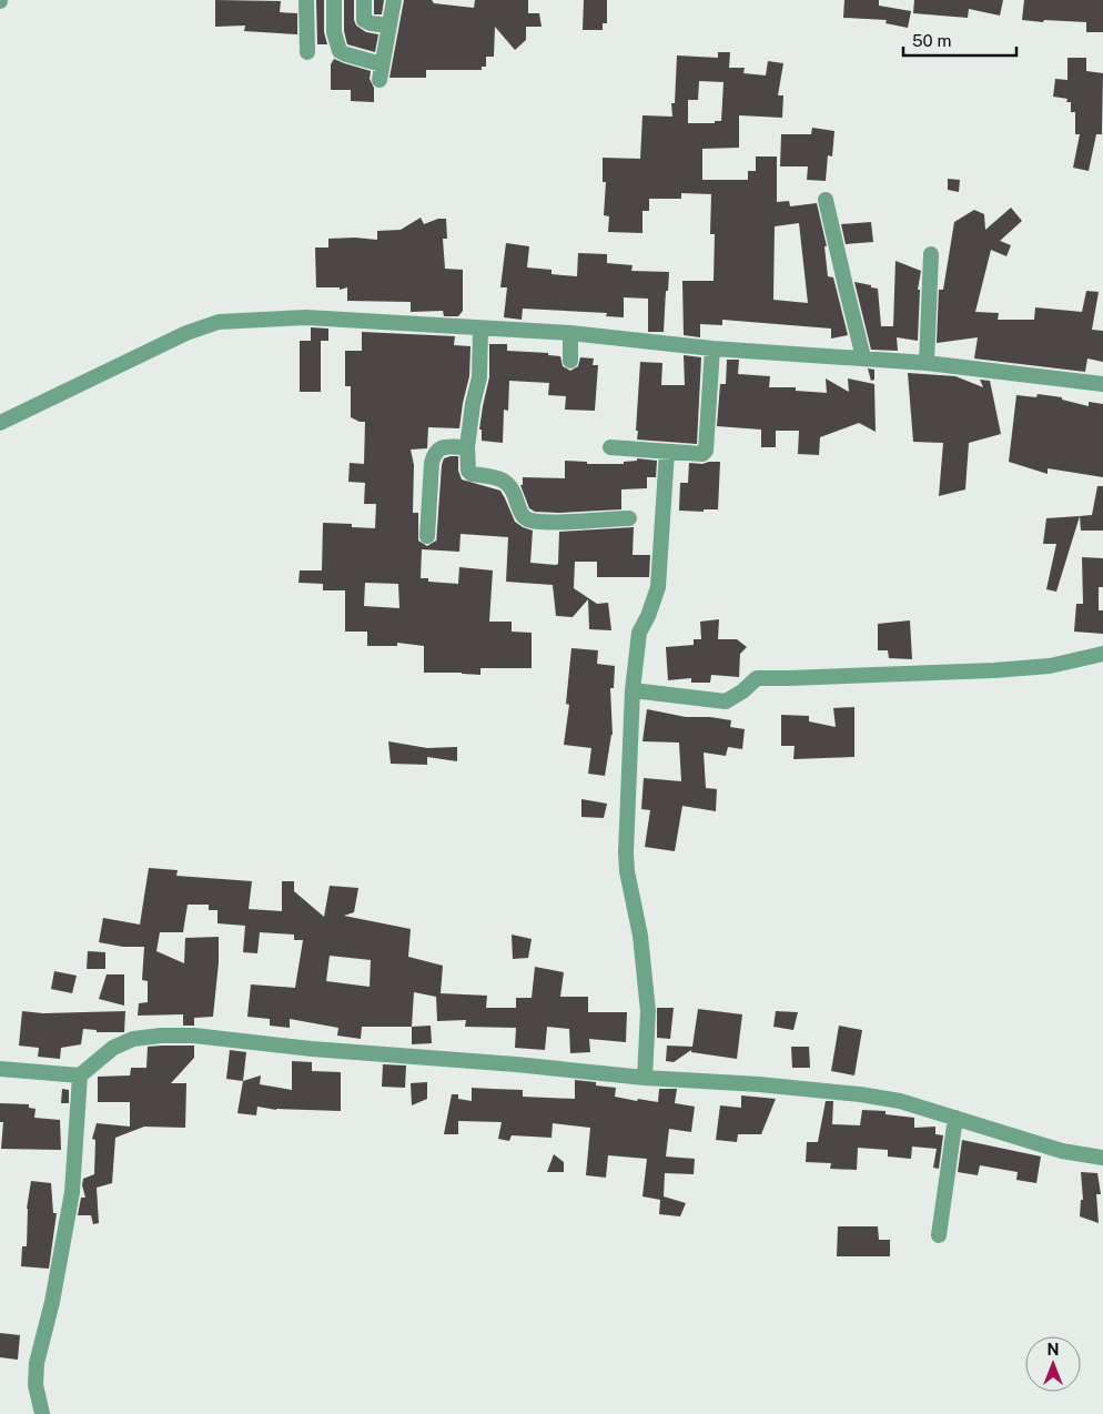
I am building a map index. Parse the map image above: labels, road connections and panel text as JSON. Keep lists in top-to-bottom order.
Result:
{
  "scale_bar": "50 m",
  "north": "top"
}
